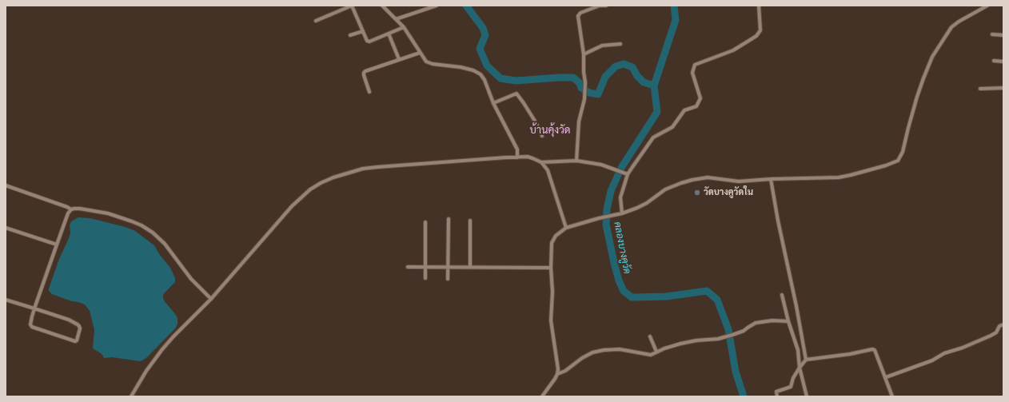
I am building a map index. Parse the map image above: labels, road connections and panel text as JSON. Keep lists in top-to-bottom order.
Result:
{
  "districts": ["บ้านคุ้งวัด"],
  "water": ["คลองบางคูวัด"],
  "places": ["วัดบางคูวัดใน"]
}
